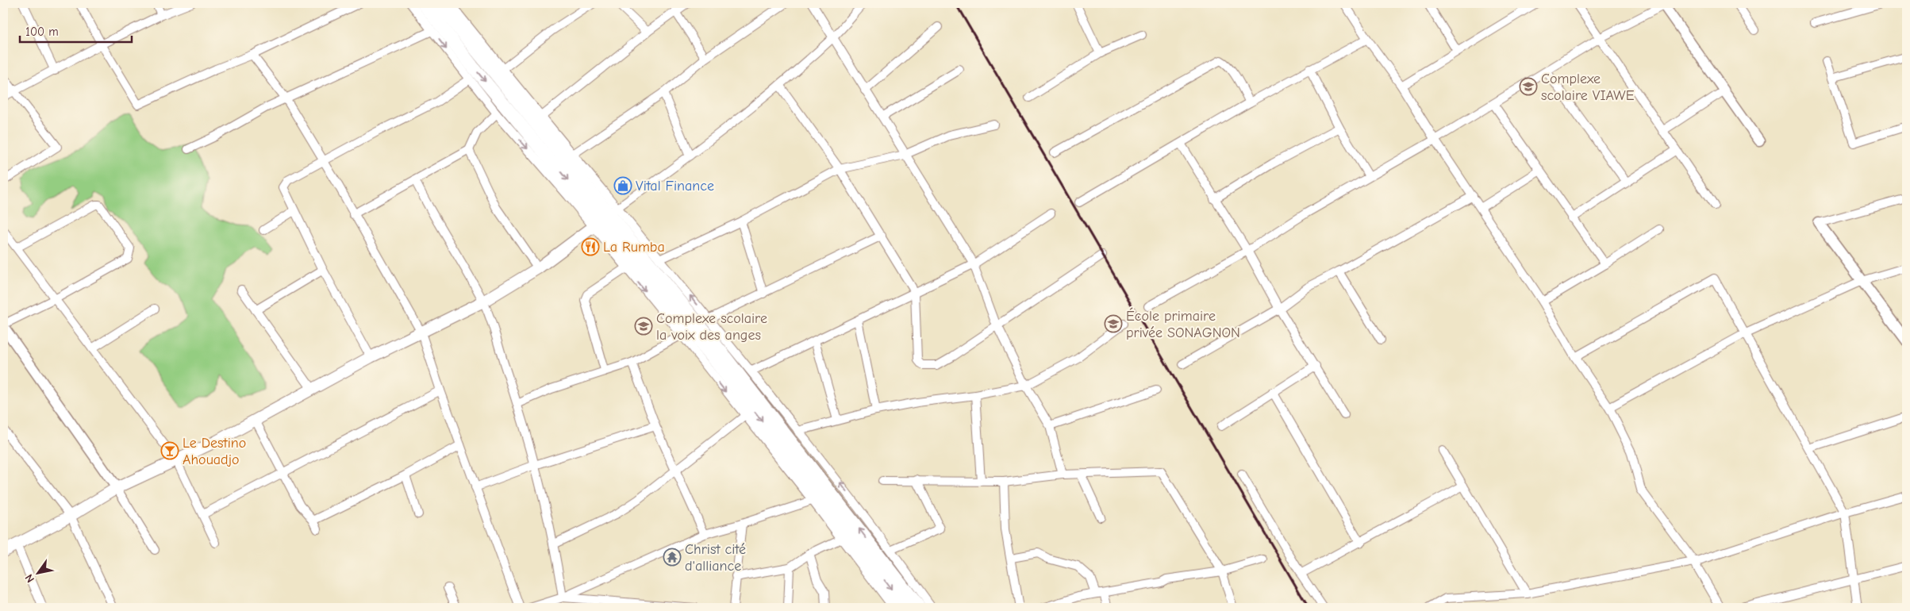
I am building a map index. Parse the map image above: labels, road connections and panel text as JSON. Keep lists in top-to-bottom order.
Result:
{
  "places": {
    "school or university": ["Complexe scolaire VIAWE", "École primaire privée SONAGNON", "Complexe scolaire la voix des anges"],
    "shop": ["Vital Finance"],
    "restaurant": ["La Rumba"],
    "bar": ["Le Destino Ahouadjo"],
    "temple": ["Christ cité d'alliance"]
  },
  "scale_bar": "100 m",
  "north": "bottom left"
}
